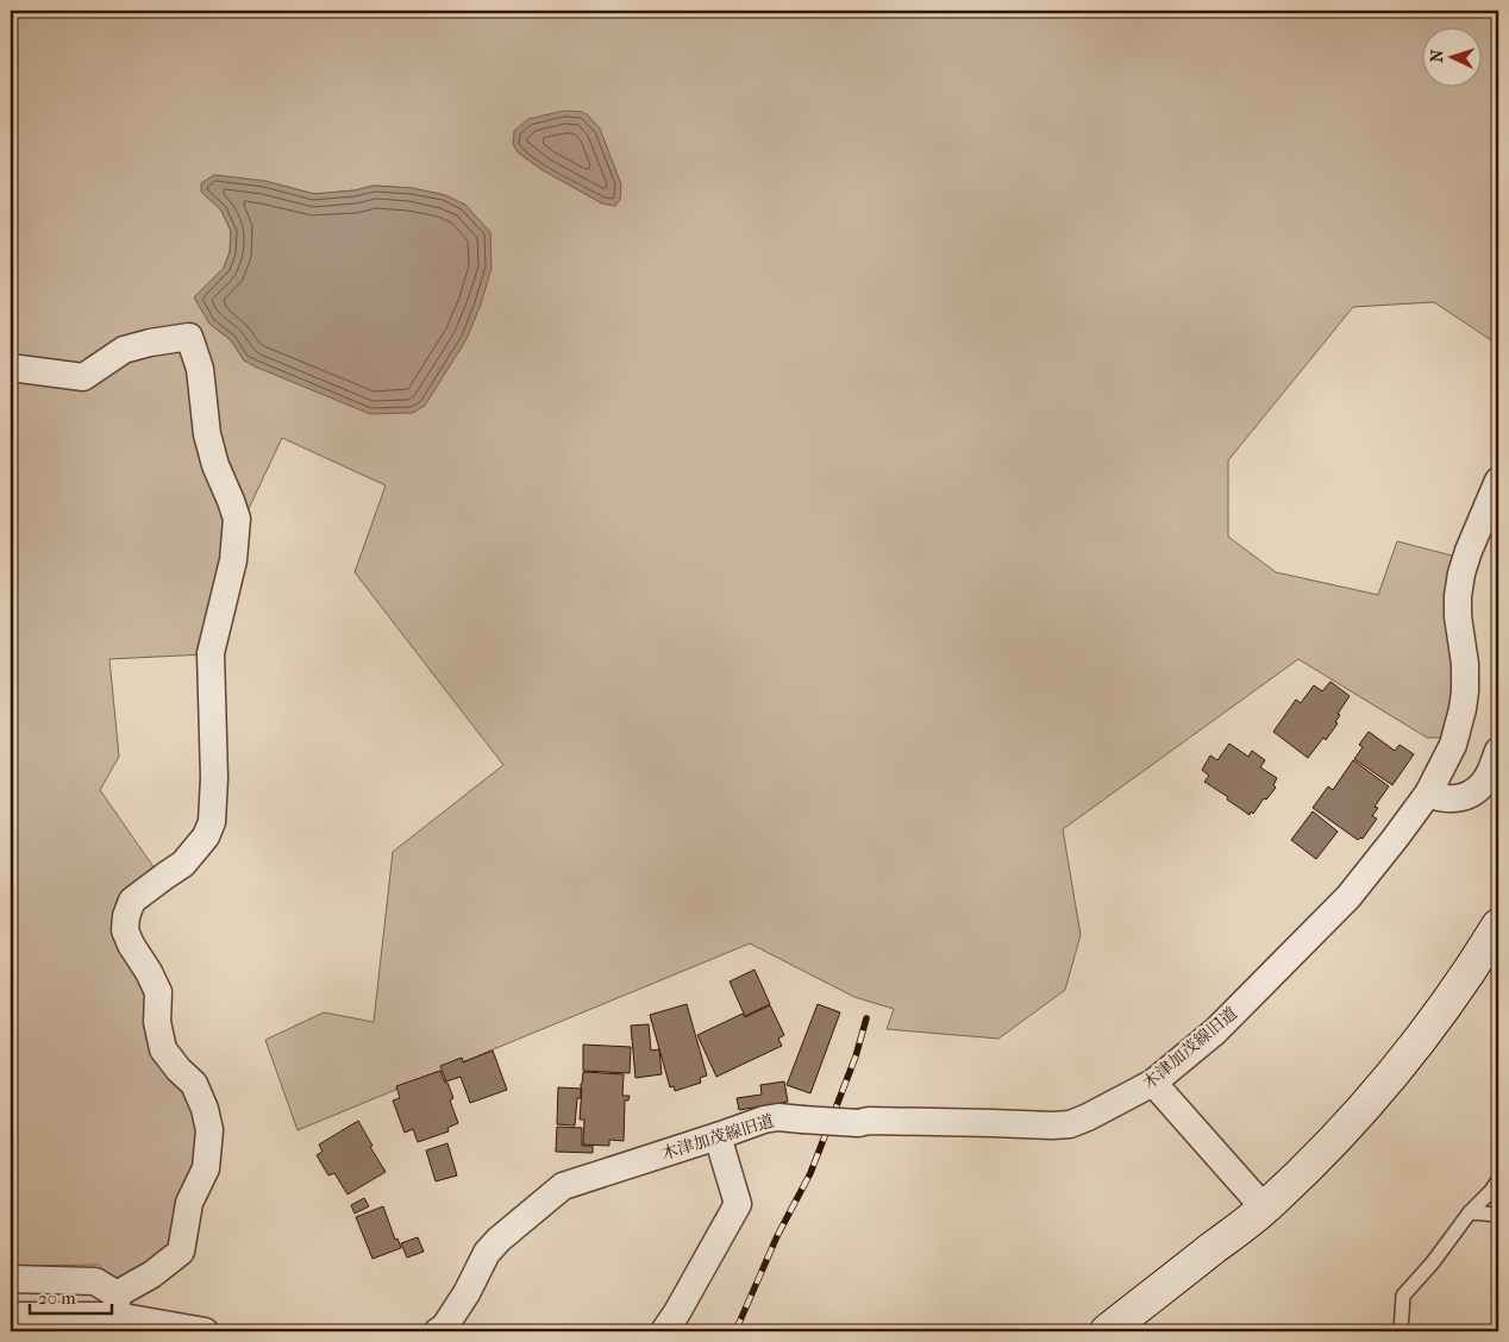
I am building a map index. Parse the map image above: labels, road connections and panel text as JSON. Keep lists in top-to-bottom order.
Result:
{
  "streets": {
    "street": ["木津加茂線旧道"]
  },
  "scale_bar": "20 m",
  "north": "left"
}
